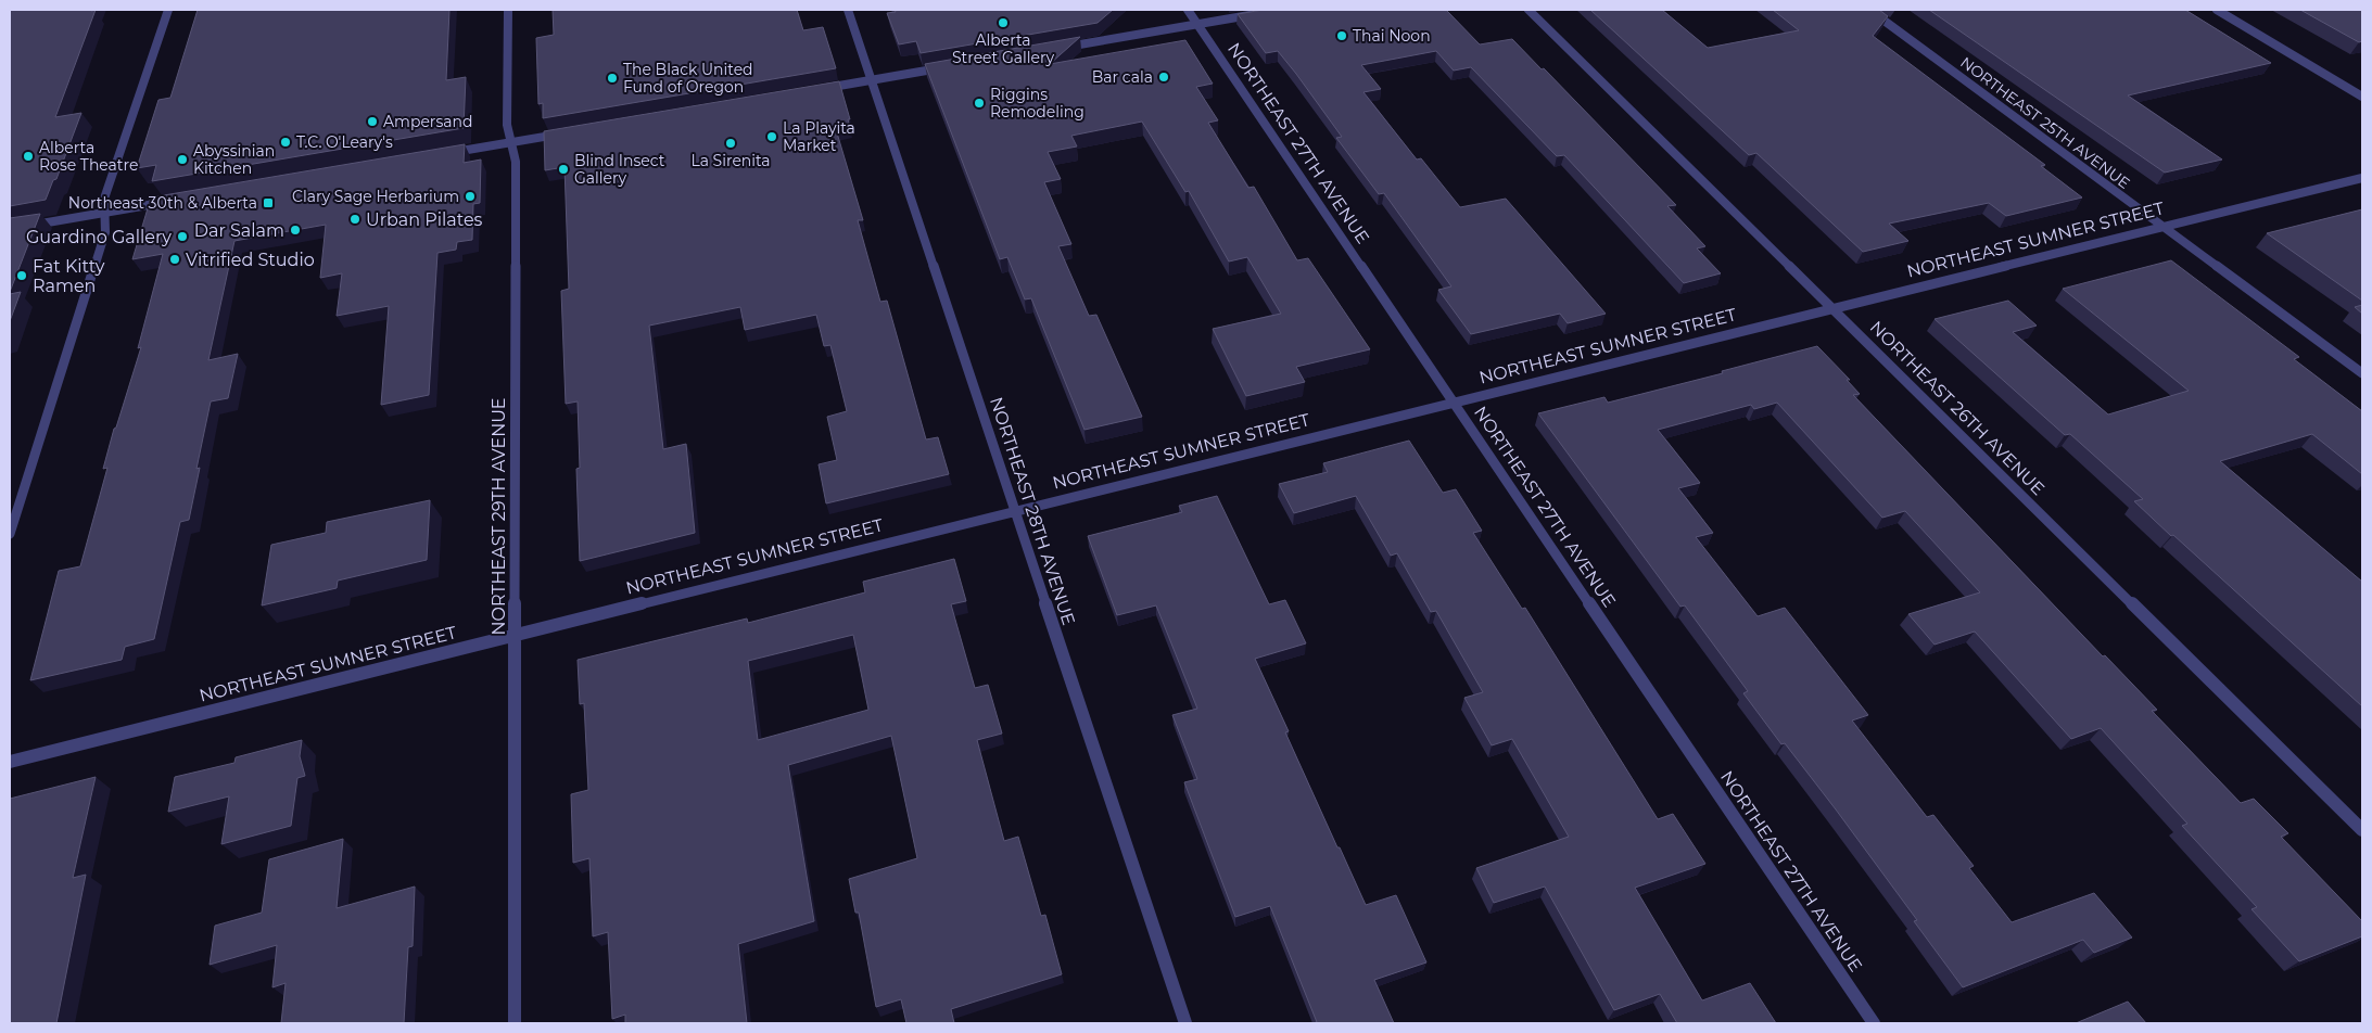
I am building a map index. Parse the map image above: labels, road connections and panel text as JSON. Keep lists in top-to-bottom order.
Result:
{
  "streets": {
    "street": [
      "NORTHEAST 25TH AVENUE",
      "NORTHEAST 27TH AVENUE",
      "NORTHEAST SUMNER STREET",
      "NORTHEAST 26TH AVENUE",
      "NORTHEAST 28TH AVENUE",
      "NORTHEAST 29TH AVENUE"
    ]
  },
  "crossings": [
    ["NORTHEAST 25TH AVENUE", "NORTHEAST SUMNER STREET"],
    ["NORTHEAST 27TH AVENUE", "NORTHEAST SUMNER STREET"],
    ["NORTHEAST SUMNER STREET", "NORTHEAST 26TH AVENUE"],
    ["NORTHEAST SUMNER STREET", "NORTHEAST 28TH AVENUE"],
    ["NORTHEAST SUMNER STREET", "NORTHEAST 29TH AVENUE"]
  ],
  "places": {
    "other": [
      "Alberta Street Gallery",
      "Thai Noon",
      "Bar cala",
      "The Black United Fund of Oregon",
      "Riggins Remodeling",
      "Ampersand",
      "La Playita Market",
      "T.C. O'Leary's",
      "La Sirenita",
      "Alberta Rose Theatre",
      "Abyssinian Kitchen",
      "Blind Insect Gallery",
      "Clary Sage Herbarium",
      "Urban Pilates",
      "Dar Salam",
      "Guardino Gallery",
      "Vitrified Studio",
      "Fat Kitty Ramen"
    ],
    "transit": ["Northeast 30th & Alberta"]
  }
}
